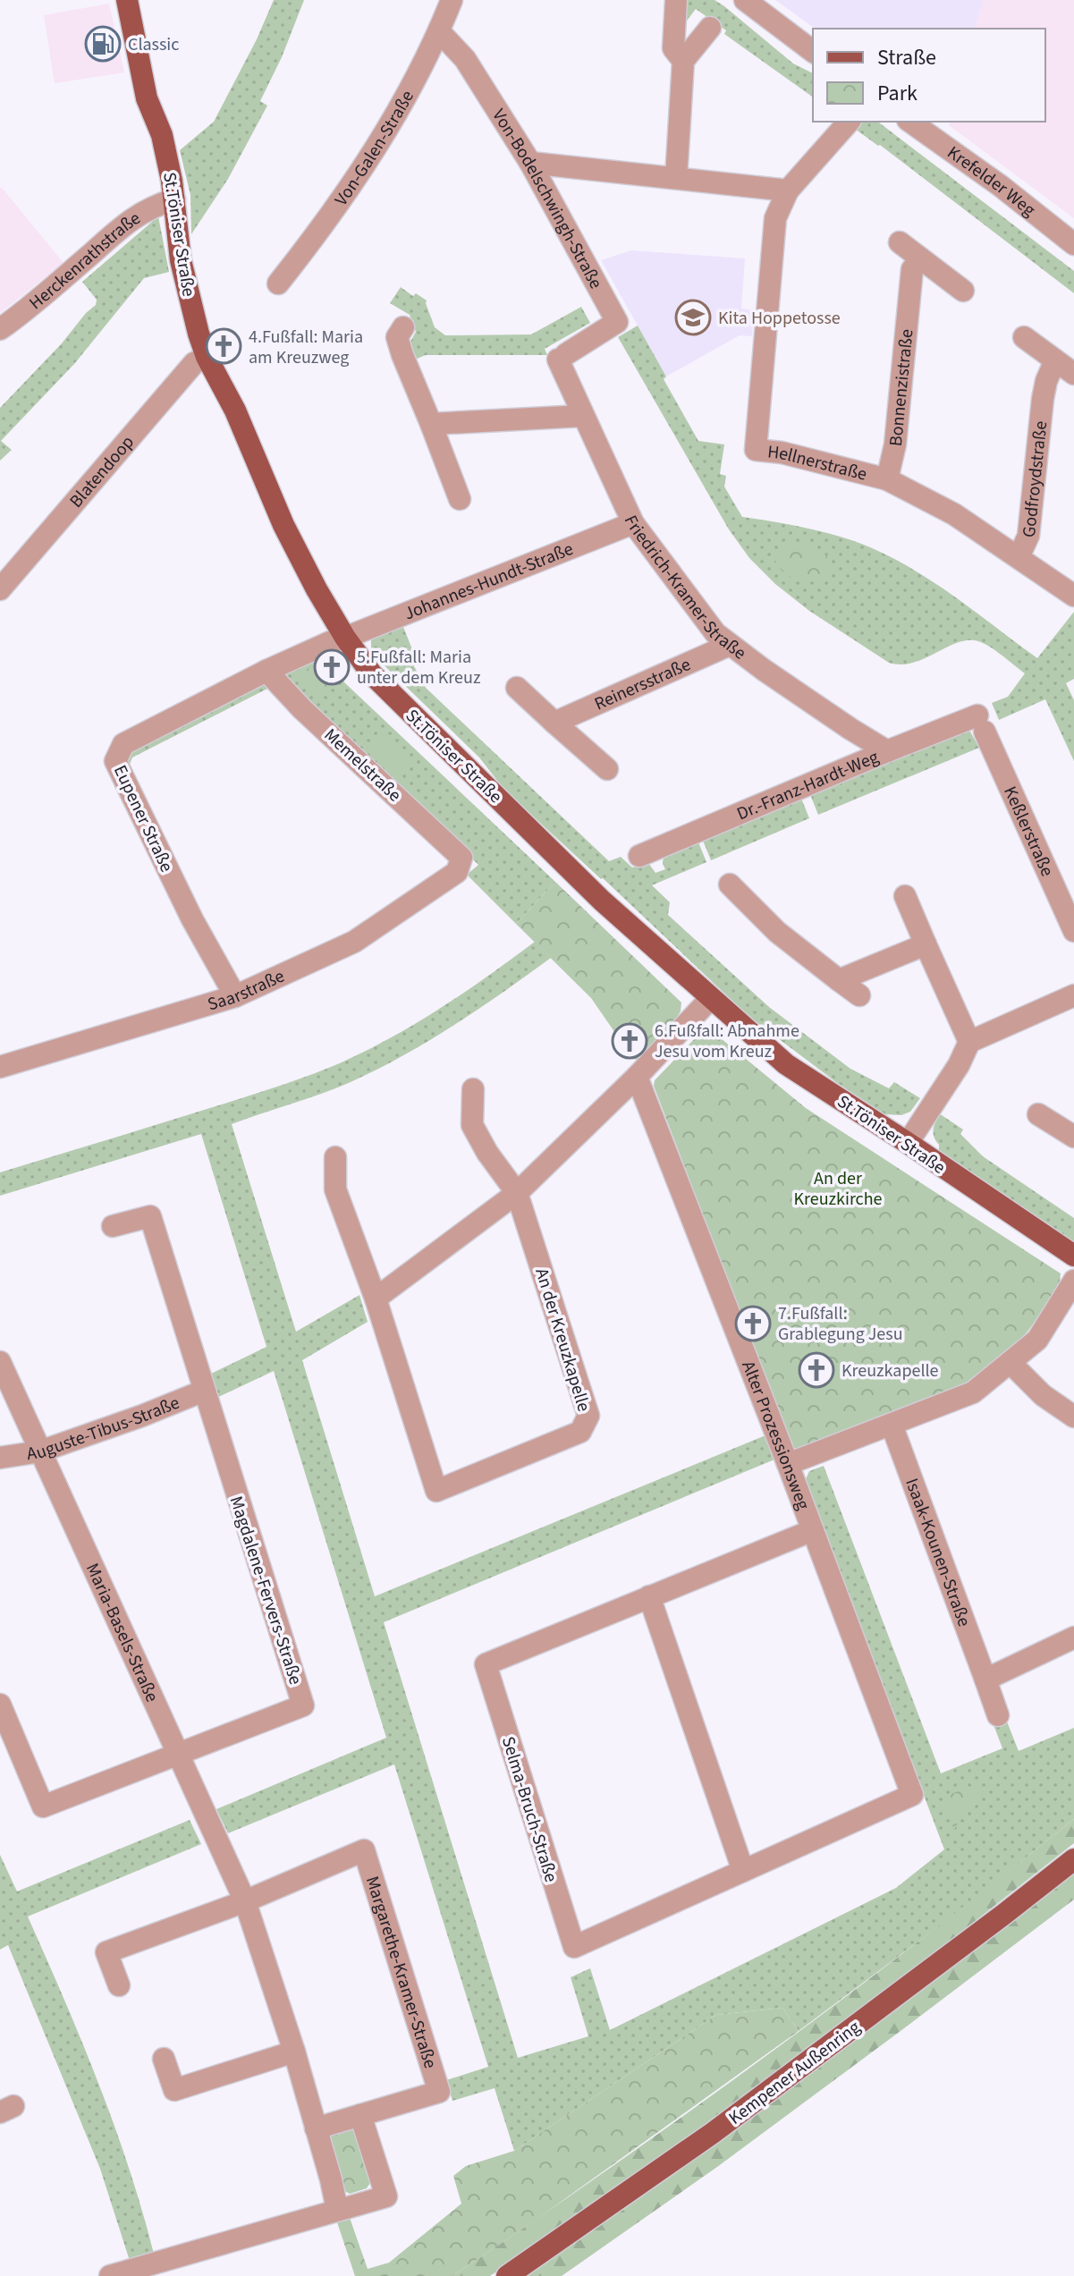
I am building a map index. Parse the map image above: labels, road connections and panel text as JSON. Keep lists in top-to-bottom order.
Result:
{
  "streets": {
    "main road": ["St.Töniser Straße", "Kempener Außenring"],
    "street": [
      "Von-Galen-Straße",
      "Krefelder Weg",
      "Von-Bodelschwingh-Straße",
      "Herckenrathstraße",
      "Bonnenzistraße",
      "Hellnerstraße",
      "Blatendoop",
      "Godfroydstraße",
      "Johannes-Hundt-Straße",
      "Friedrich-Kramer-Straße",
      "Reinersstraße",
      "Memelstraße",
      "Dr.-Franz-Hardt-Weg",
      "Eupener Straße",
      "Keßlerstraße",
      "Saarstraße",
      "An der Kreuzkapelle",
      "Auguste-Tibus-Straße",
      "Alter Prozessionsweg",
      "Isaak-Kounen-Straße",
      "Magdalene-Fervers-Straße",
      "Maria-Basels-Straße",
      "Selma-Bruch-Straße",
      "Margarethe-Kramer-Straße"
    ]
  },
  "crossings": [
    ["Von-Galen-Straße", "Von-Bodelschwingh-Straße"],
    ["Von-Bodelschwingh-Straße", "Friedrich-Kramer-Straße"],
    ["St.Töniser Straße", "Herckenrathstraße"],
    ["St.Töniser Straße", "Blatendoop"],
    ["St.Töniser Straße", "Johannes-Hundt-Straße"],
    ["St.Töniser Straße", "Eupener Straße"],
    ["Bonnenzistraße", "Hellnerstraße"],
    ["Hellnerstraße", "Godfroydstraße"],
    ["Johannes-Hundt-Straße", "Friedrich-Kramer-Straße"],
    ["Johannes-Hundt-Straße", "Eupener Straße"],
    ["Friedrich-Kramer-Straße", "Reinersstraße"],
    ["Friedrich-Kramer-Straße", "Dr.-Franz-Hardt-Weg"],
    ["Memelstraße", "Eupener Straße"],
    ["Memelstraße", "Saarstraße"],
    ["Dr.-Franz-Hardt-Weg", "Keßlerstraße"],
    ["Eupener Straße", "Saarstraße"],
    ["Auguste-Tibus-Straße", "Magdalene-Fervers-Straße"],
    ["Auguste-Tibus-Straße", "Maria-Basels-Straße"],
    ["Alter Prozessionsweg", "Selma-Bruch-Straße"],
    ["Magdalene-Fervers-Straße", "Maria-Basels-Straße"],
    ["Maria-Basels-Straße", "Margarethe-Kramer-Straße"]
  ],
  "parks": ["An der Kreuzkirche"],
  "places": {
    "fuel station": ["Classic"],
    "school or university": ["Kita Hoppetosse"],
    "church": [
      "4.Fußfall: Maria am Kreuzweg",
      "5.Fußfall: Maria unter dem Kreuz",
      "6.Fußfall: Abnahme Jesu vom Kreuz",
      "7.Fußfall: Grablegung Jesu",
      "Kreuzkapelle"
    ]
  },
  "legend": ["Straße", "Park"]
}
